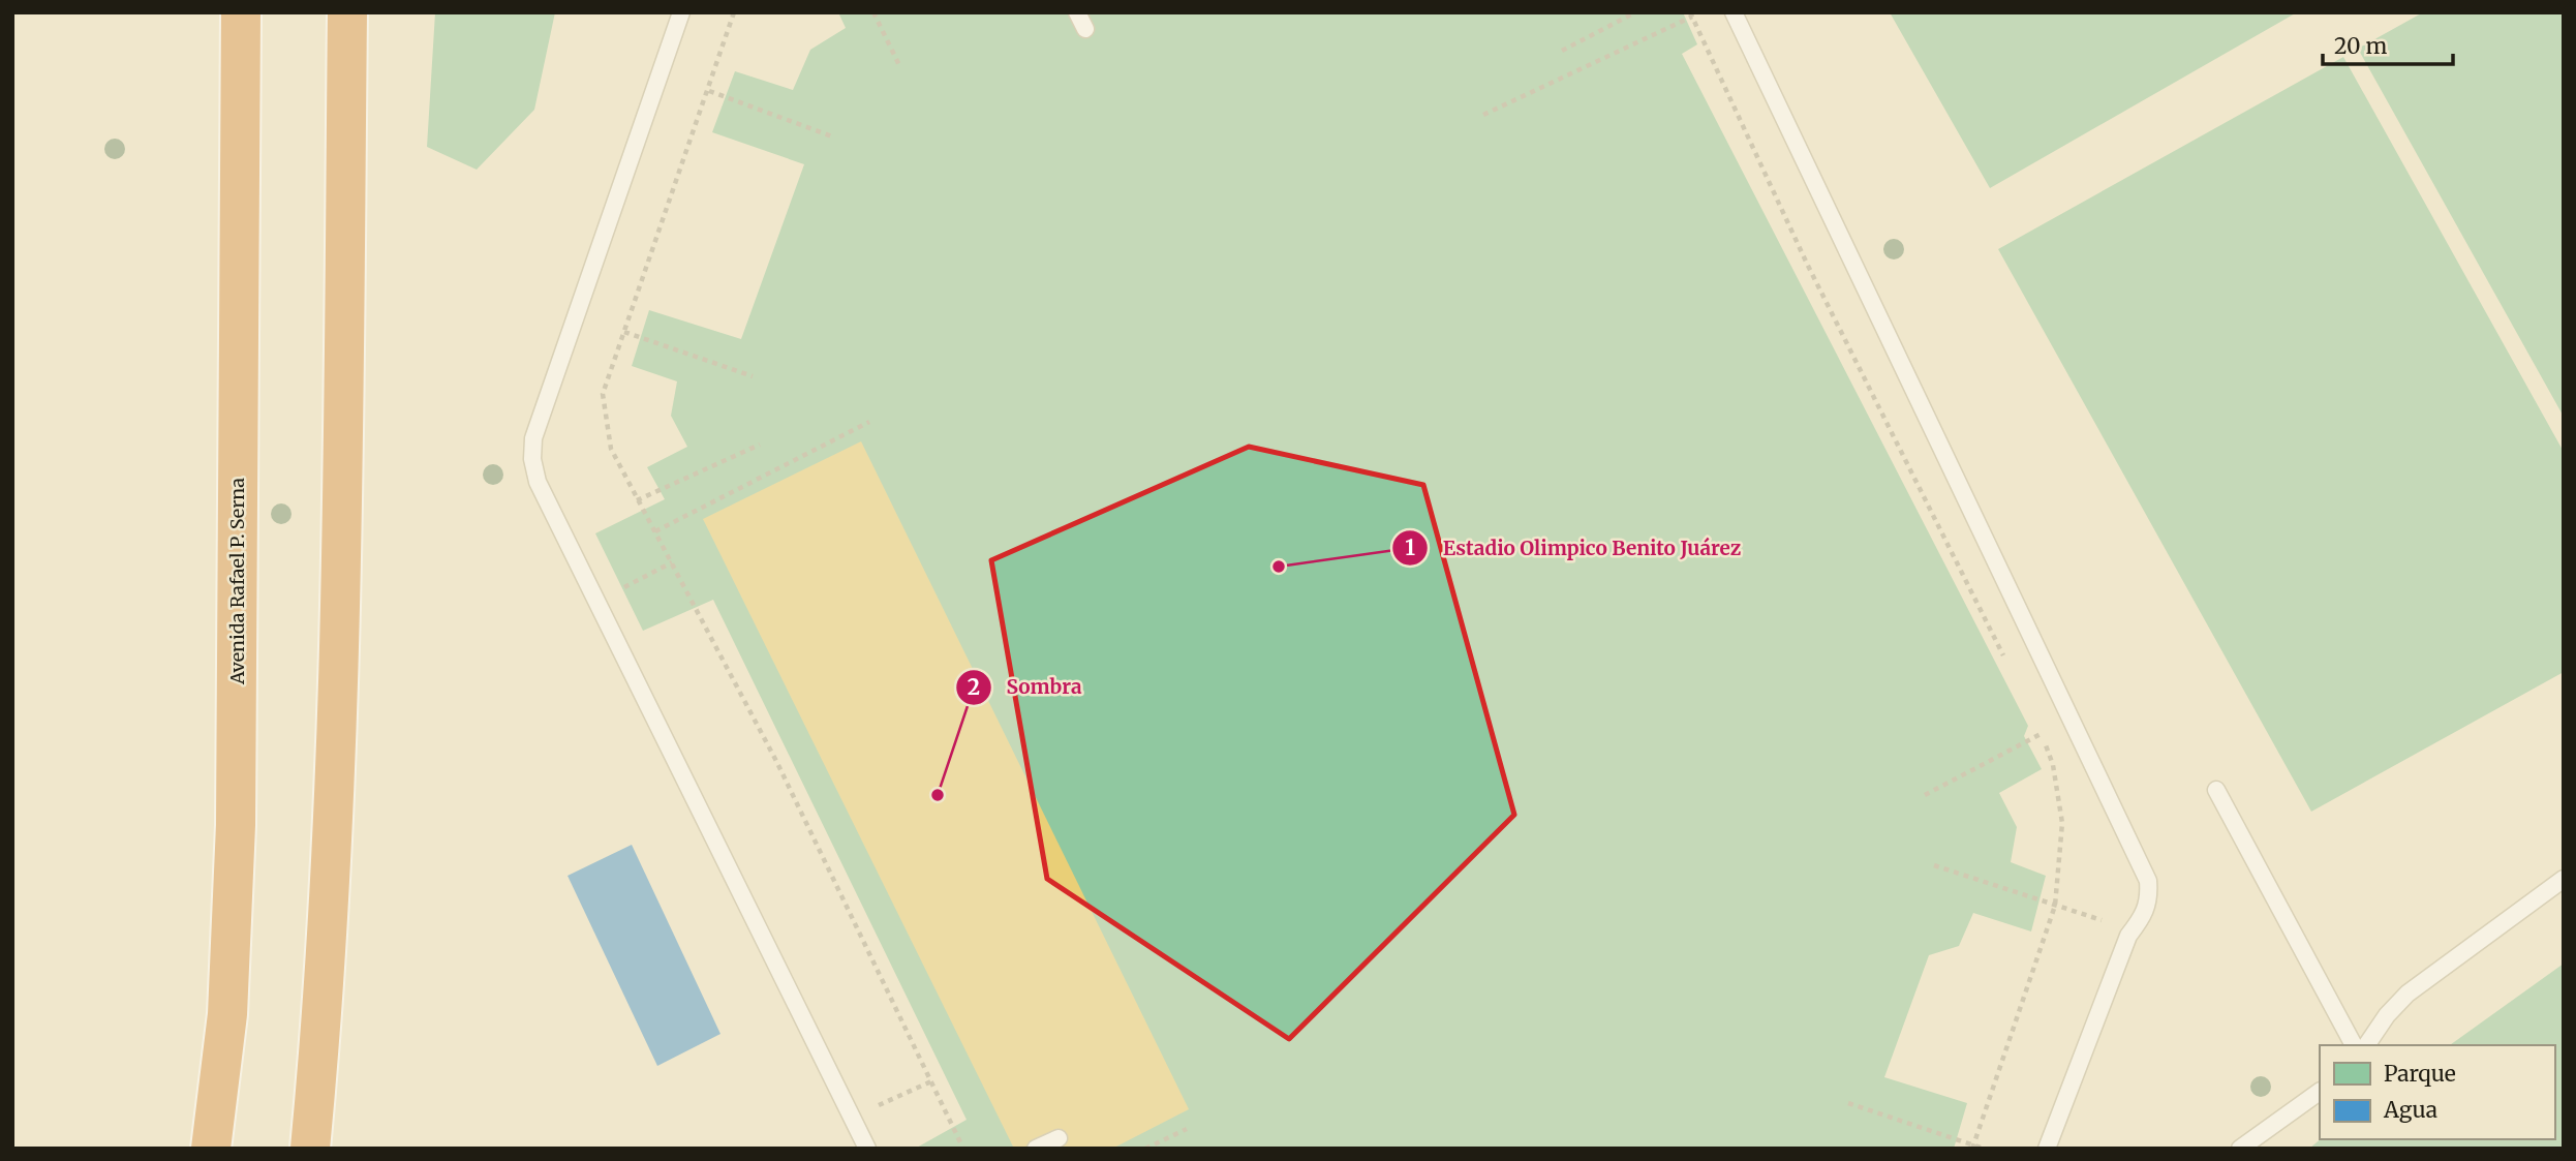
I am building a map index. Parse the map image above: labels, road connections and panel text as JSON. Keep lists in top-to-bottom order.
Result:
{
  "streets": {
    "highway": ["Avenida Rafael P. Serna"]
  },
  "places": ["Estadio Olimpico Benito Juárez", "Sombra"],
  "legend": ["Parque", "Agua"],
  "scale_bar": "20 m"
}
